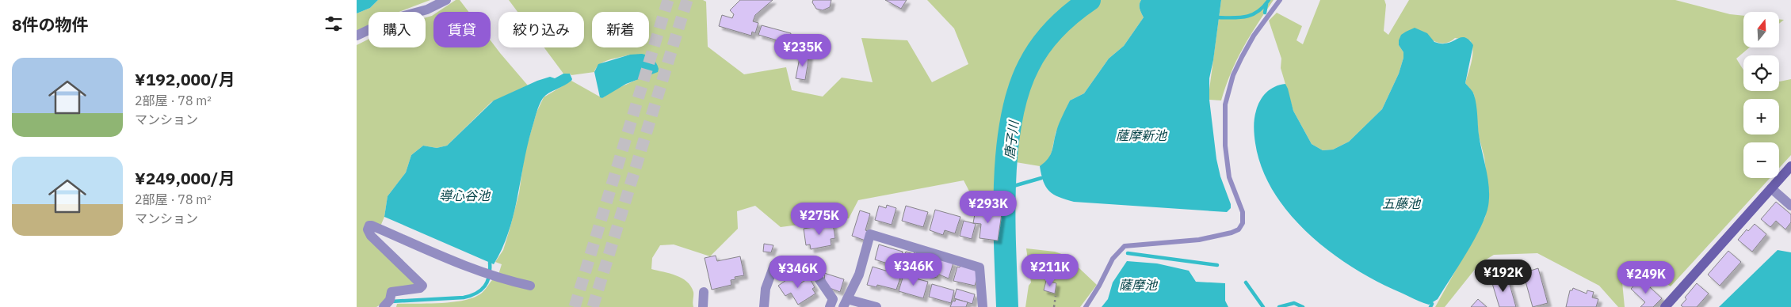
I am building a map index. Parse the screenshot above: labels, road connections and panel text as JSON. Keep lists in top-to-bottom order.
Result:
{
  "water": [
    "薩摩新池",
    "唐子川",
    "導心谷池",
    "五藤池",
    "薩摩池"
  ],
  "north": "top",
  "page": {
    "heading": "8件の物件",
    "map_buttons": ["+", "−"],
    "chip": [
      "購入",
      "賃貸",
      "絞り込み",
      "新着"
    ],
    "price": [
      "¥235K",
      "¥293K",
      "¥275K",
      "¥346K",
      "¥211K",
      "¥346K",
      "¥192K",
      "¥249K"
    ],
    "list": [
      {
        "name": "¥192,000/月",
        "note": "2部屋 · 78 m² · マンション"
      },
      {
        "name": "¥249,000/月",
        "note": "2部屋 · 78 m² · マンション"
      }
    ]
  }
}
